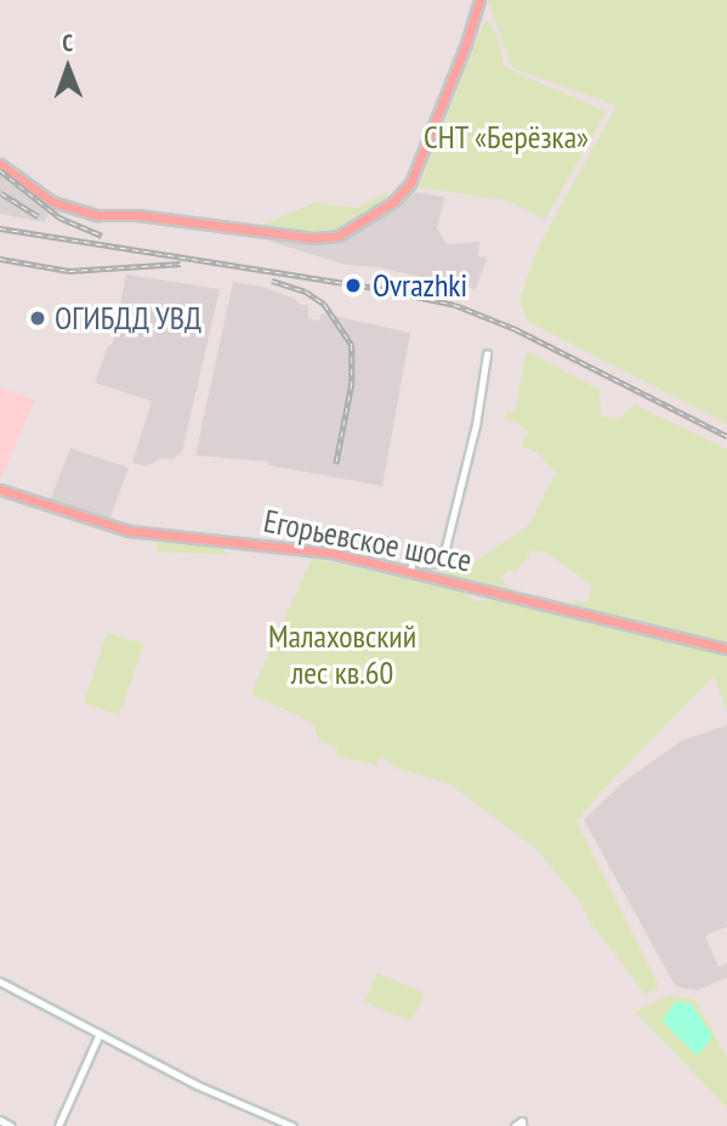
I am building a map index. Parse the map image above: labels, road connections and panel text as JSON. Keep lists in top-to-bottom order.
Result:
{
  "streets": {
    "main road": ["Егорьевское шоссе"]
  },
  "parks": ["СНТ «Берёзка»", "Малаховский лес кв.60"],
  "places": ["Ovrazhki", "ОГИБДД УВД"],
  "north": "top"
}
